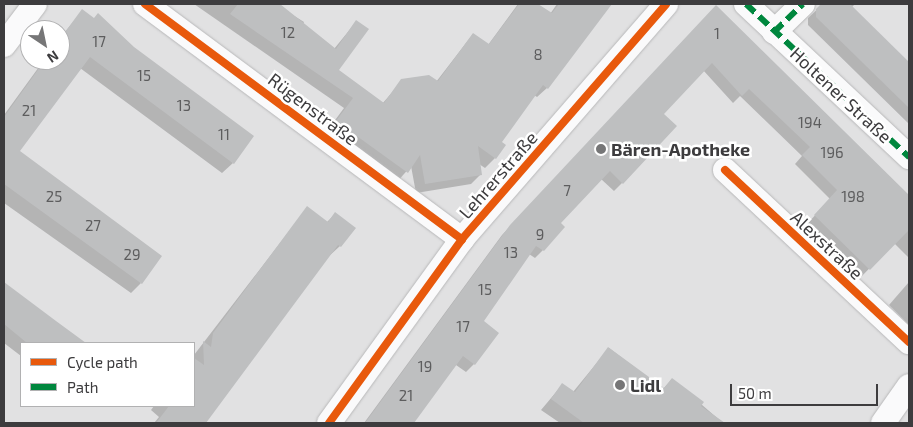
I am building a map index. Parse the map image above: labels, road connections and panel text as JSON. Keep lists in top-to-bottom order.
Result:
{
  "streets": {
    "street": [
      "Holtener Straße",
      "Rügenstraße",
      "Lehrerstraße",
      "Alexstraße"
    ]
  },
  "crossings": [
    ["Rügenstraße", "Lehrerstraße"]
  ],
  "places": ["Bären-Apotheke", "Lidl"],
  "house_numbers": [
    "12",
    "1",
    "17",
    "8",
    "15",
    "13",
    "21",
    "194",
    "11",
    "196",
    "7",
    "25",
    "198",
    "27",
    "9",
    "13",
    "29",
    "15",
    "17",
    "19",
    "21"
  ],
  "legend": ["Cycle path", "Path"],
  "scale_bar": "50 m",
  "north": "bottom right"
}
